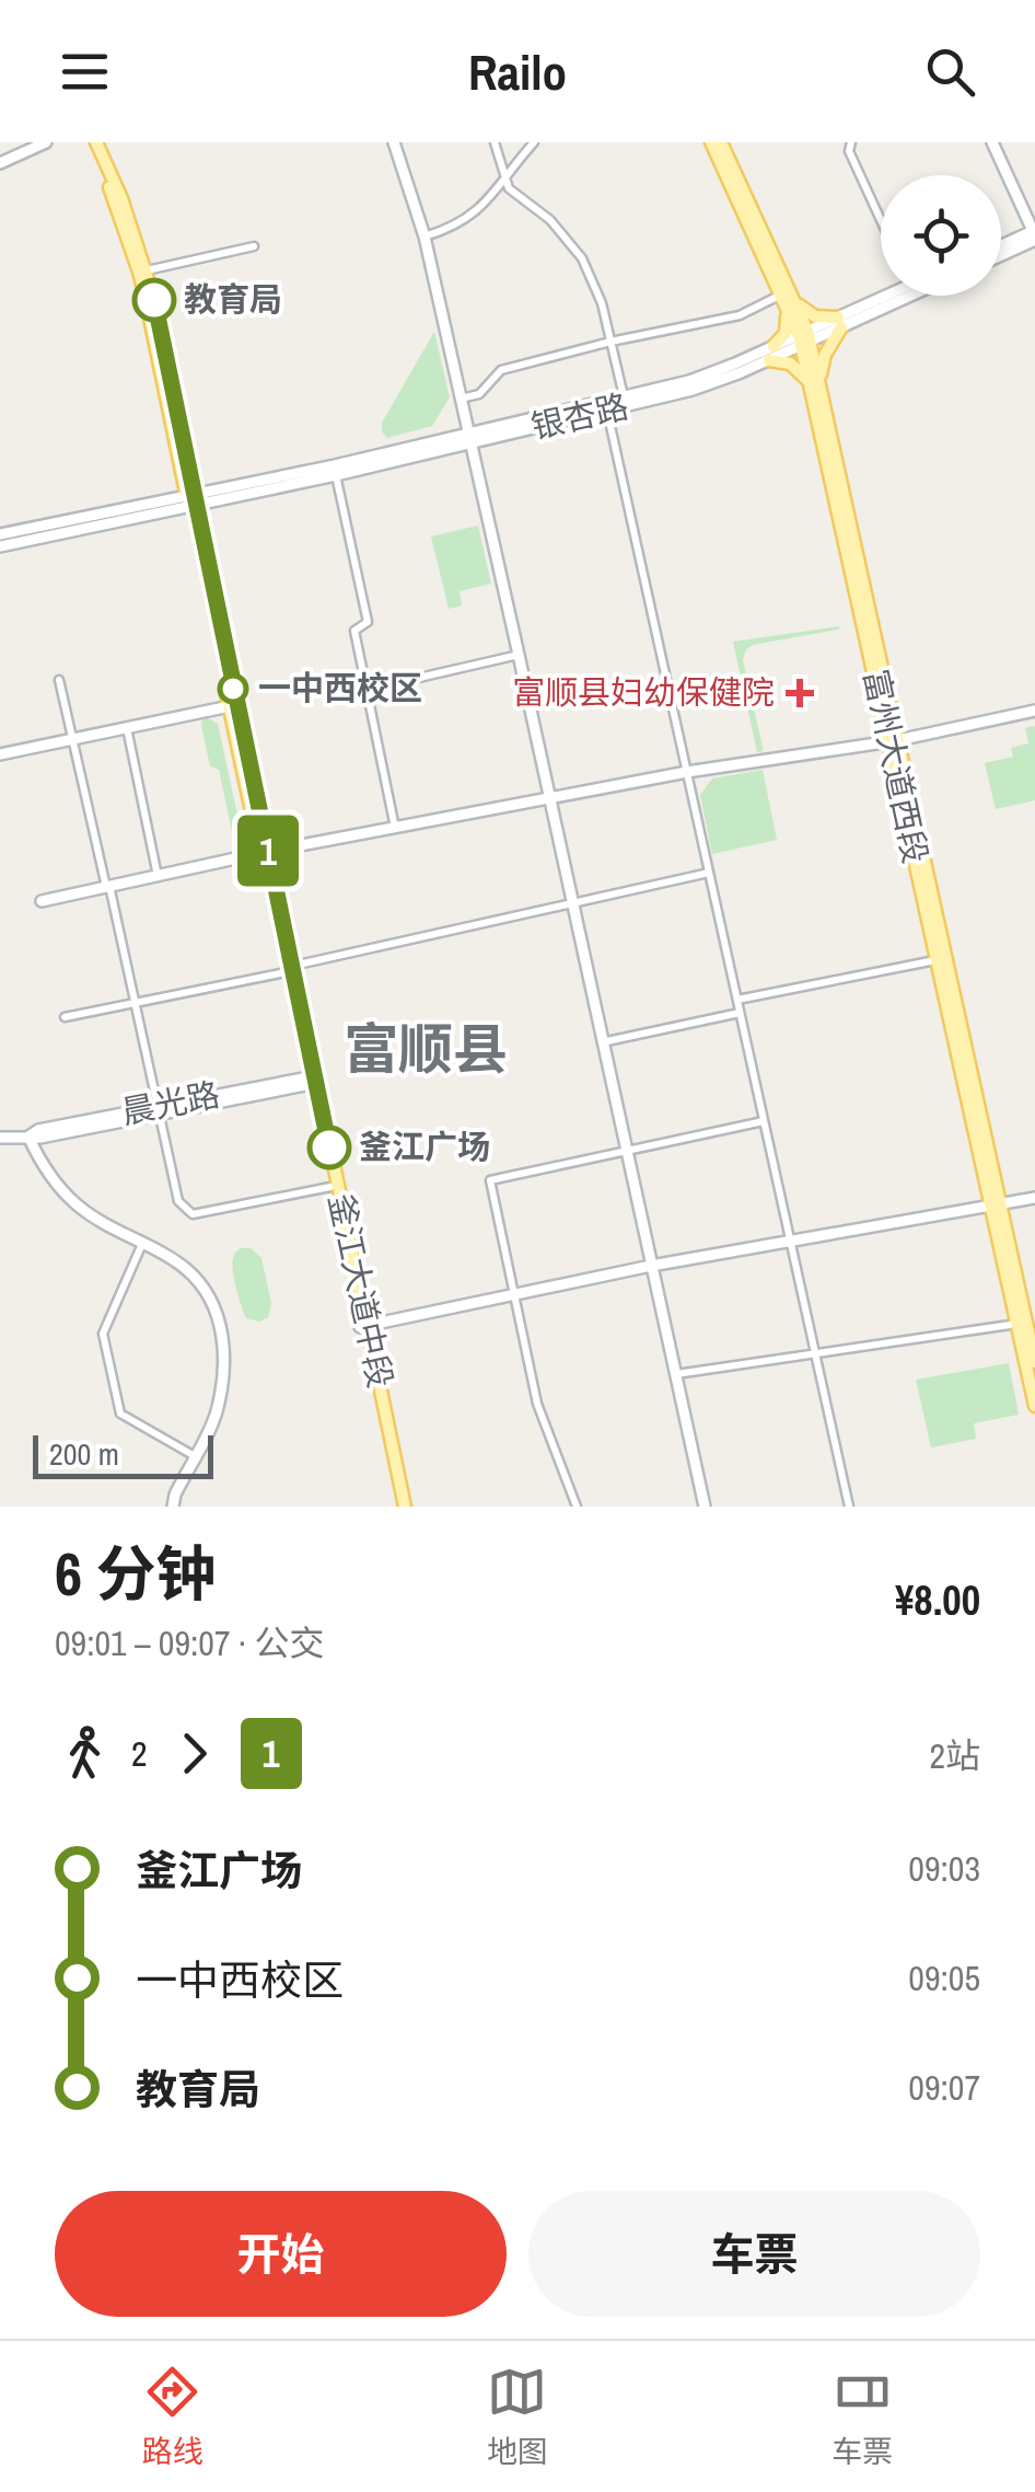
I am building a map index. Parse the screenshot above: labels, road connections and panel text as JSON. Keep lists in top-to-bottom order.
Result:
{
  "streets": {
    "main road": ["富州大道西段", "釜江大道中段"],
    "street": ["银杏路", "晨光路"]
  },
  "crossings": [
    ["银杏路", "富州大道西段"],
    ["晨光路", "釜江大道中段"]
  ],
  "districts": ["富顺县"],
  "places": {
    "other": ["教育局", "一中西校区", "釜江广场"],
    "health": ["富顺县妇幼保健院"]
  },
  "lines": ["bus line 1"],
  "scale_bar": "200 m",
  "page": {
    "header": "Railo",
    "on_map": "1",
    "scale": "200 m",
    "heading": ["6 分钟", "09:01 – 09:07 · 公交", "¥8.00"],
    "legs": ["2", "1", "2站"],
    "list": [
      {
        "name": "釜江广场",
        "value": "09:03"
      },
      {
        "name": "一中西校区",
        "value": "09:05"
      },
      {
        "name": "教育局",
        "value": "09:07"
      }
    ],
    "buttons": ["开始", "车票"],
    "tabs": ["路线", "地图", "车票"]
  }
}
